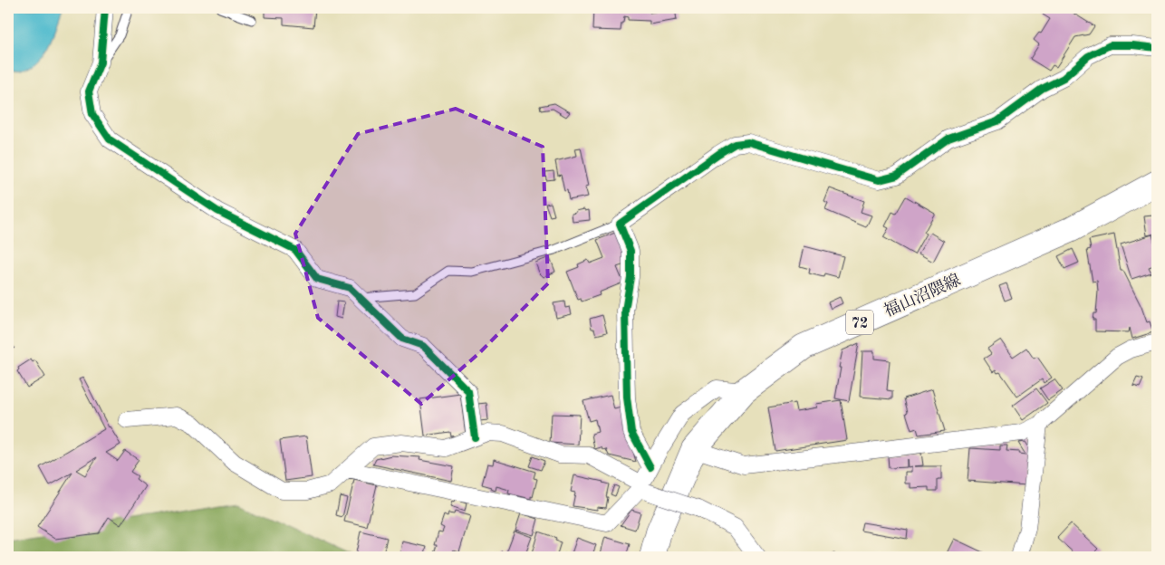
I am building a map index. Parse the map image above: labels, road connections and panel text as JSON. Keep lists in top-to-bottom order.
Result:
{
  "streets": {
    "main road": ["福山沼隈線", "72"]
  }
}
